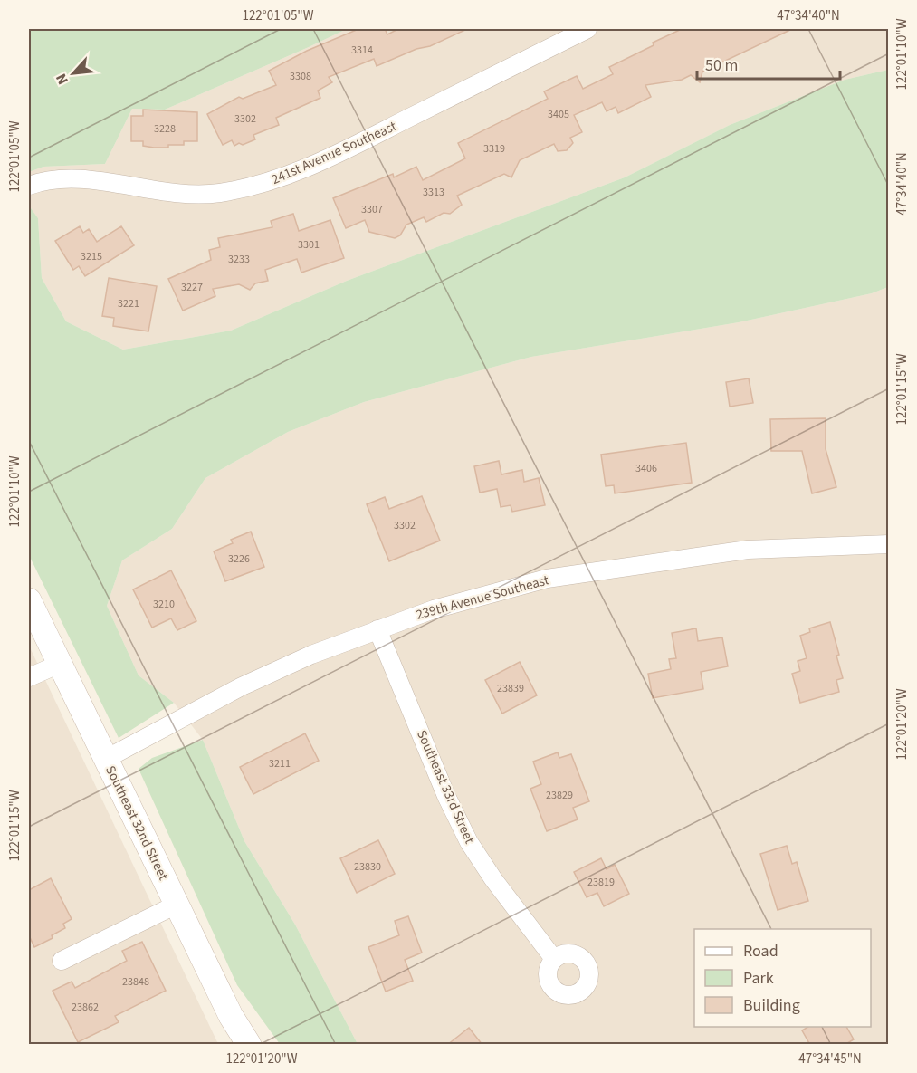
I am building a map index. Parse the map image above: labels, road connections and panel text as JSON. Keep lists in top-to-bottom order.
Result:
{
  "streets": {
    "street": [
      "241st Avenue Southeast",
      "239th Avenue Southeast",
      "Southeast 33rd Street",
      "Southeast 32nd Street"
    ]
  },
  "crossings": [
    ["239th Avenue Southeast", "Southeast 33rd Street"],
    ["239th Avenue Southeast", "Southeast 32nd Street"]
  ],
  "house_numbers": [
    "3314",
    "3308",
    "3405",
    "3302",
    "3228",
    "3319",
    "3313",
    "3307",
    "3301",
    "3215",
    "3233",
    "3227",
    "3221",
    "3406",
    "3302",
    "3226",
    "3210",
    "23839",
    "3211",
    "23829",
    "23830",
    "23819",
    "23848",
    "23862"
  ],
  "legend": ["Road", "Park", "Building"],
  "scale_bar": "50 m",
  "north": "bottom left",
  "coordinates": [
    "122°01'05\"W",
    "47°34'40\"N",
    "122°01'10\"W",
    "122°01'15\"W",
    "122°01'20\"W",
    "47°34'45\"N"
  ]
}
